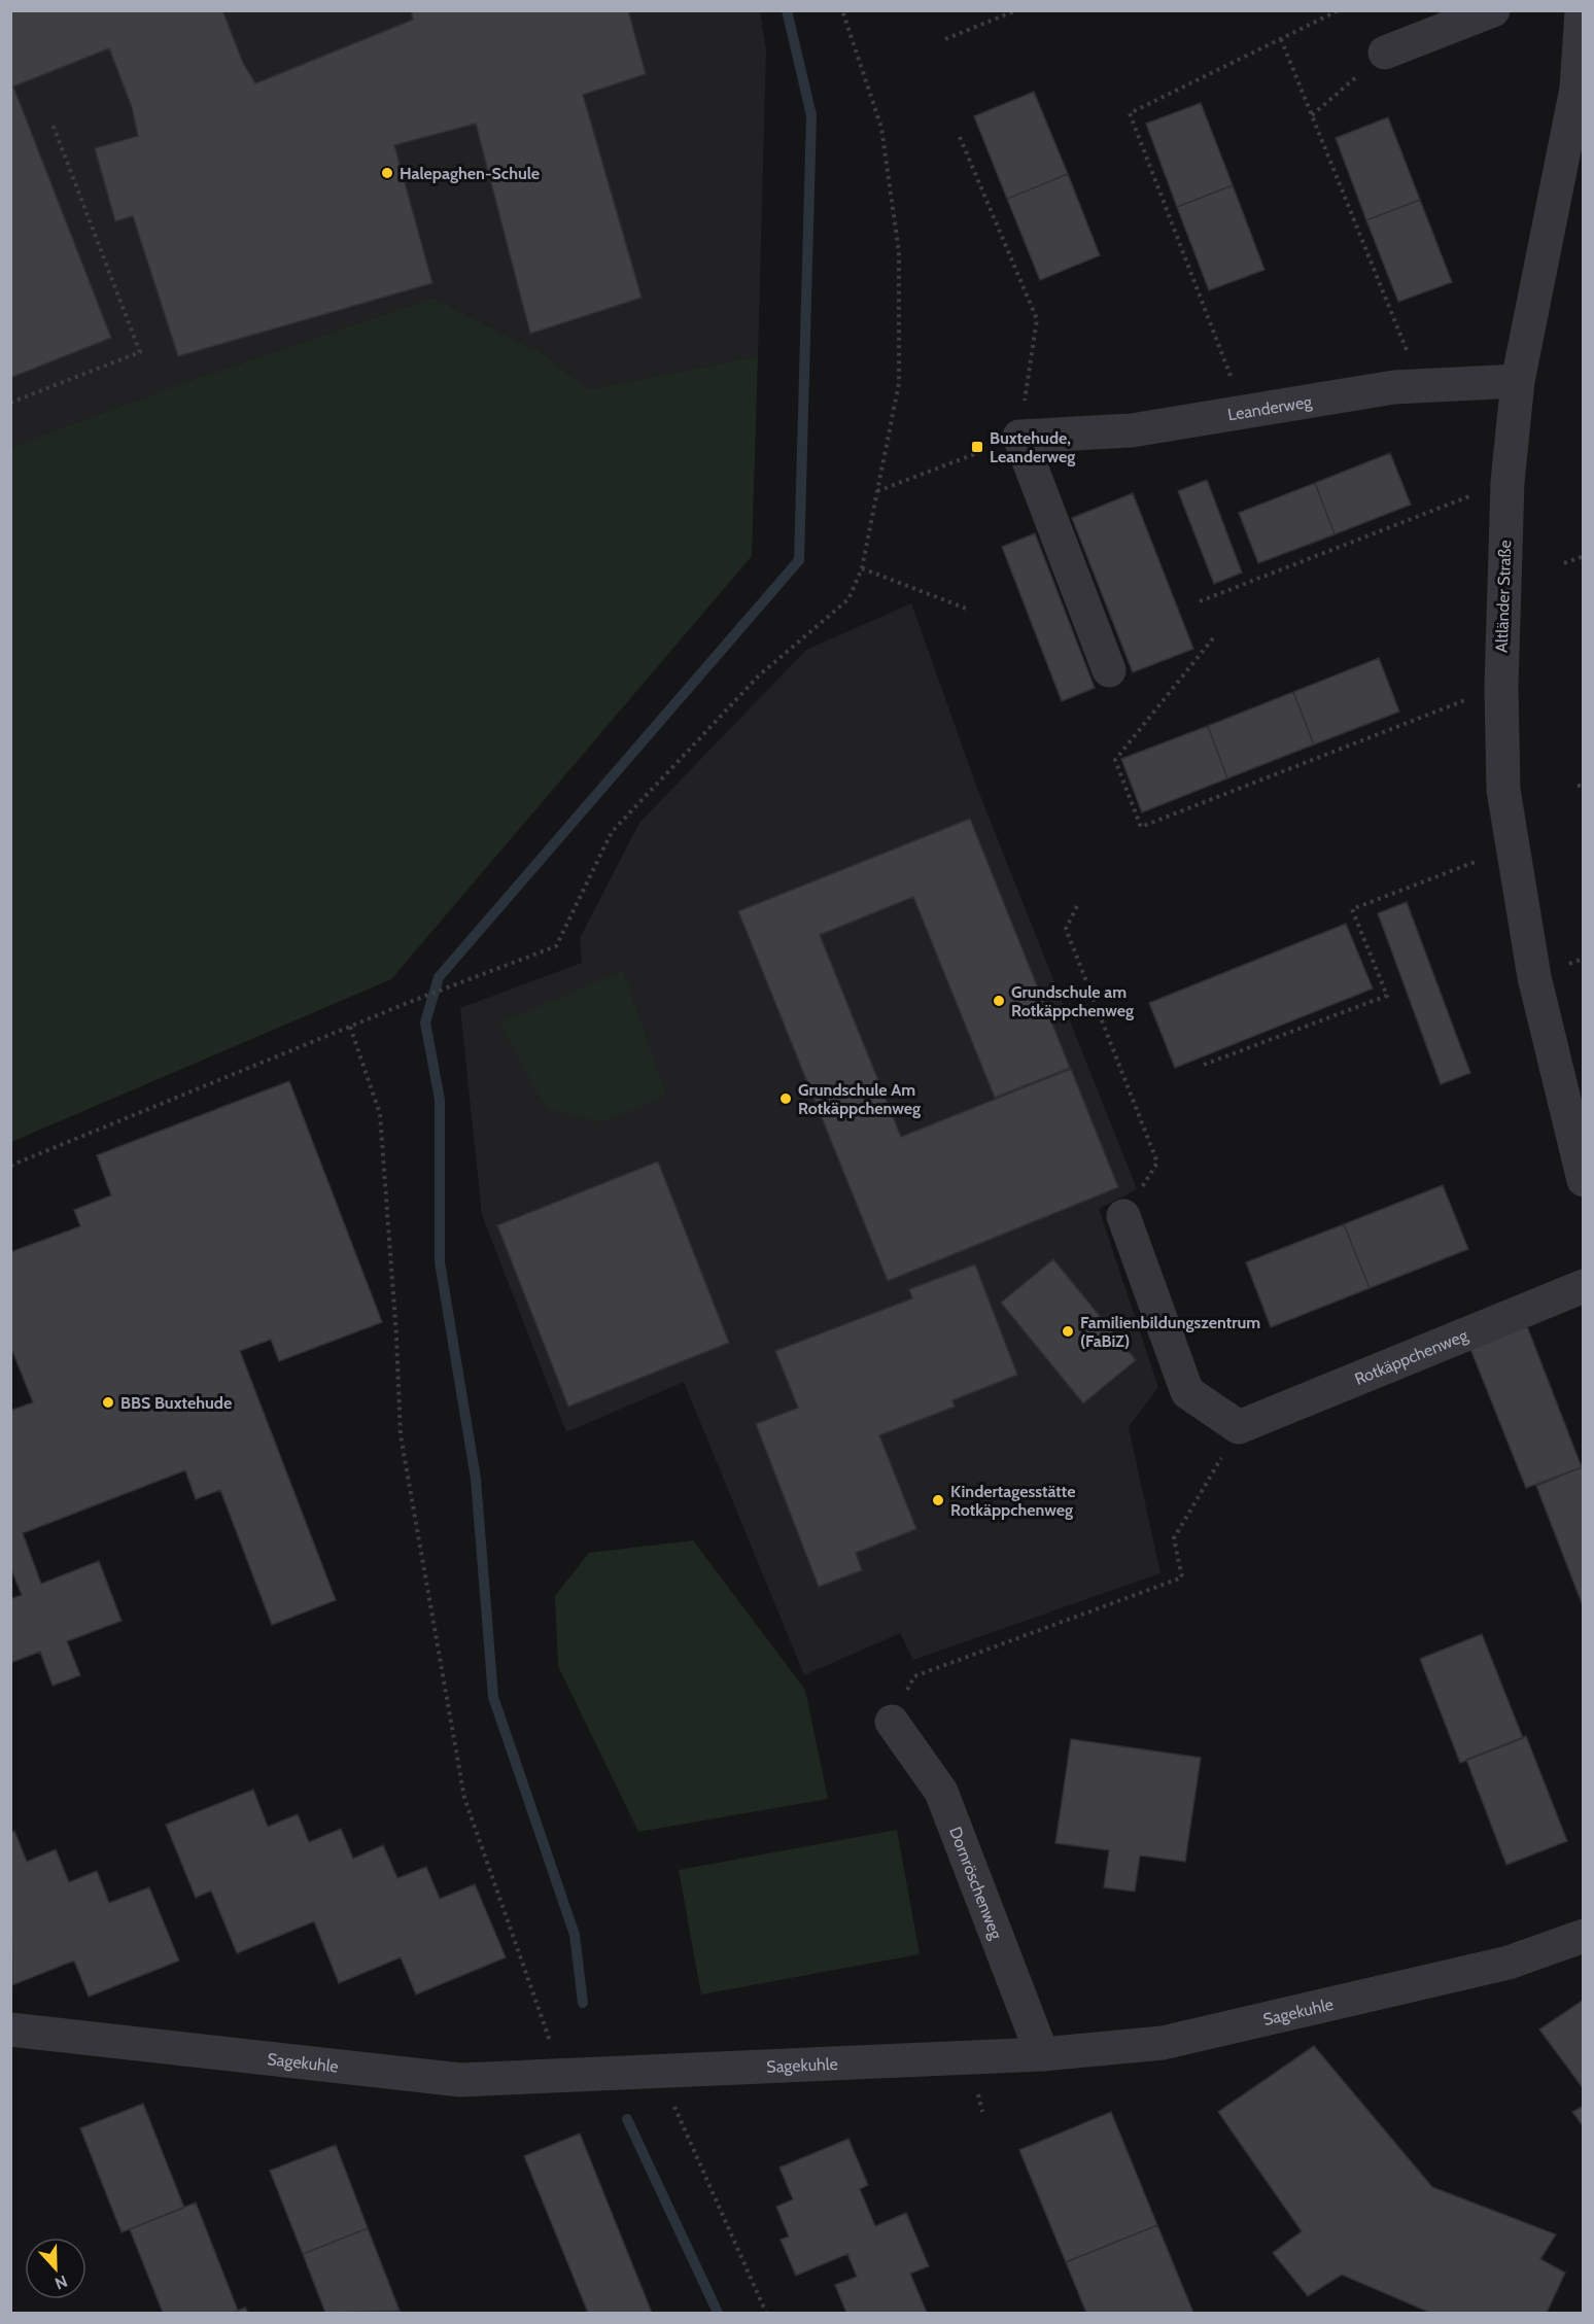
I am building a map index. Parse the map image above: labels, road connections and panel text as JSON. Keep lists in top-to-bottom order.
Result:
{
  "streets": {
    "street": [
      "Leanderweg",
      "Altländer Straße",
      "Rotkäppchenweg",
      "Dornröschenweg",
      "Sagekuhle"
    ]
  },
  "crossings": [
    ["Leanderweg", "Altländer Straße"],
    ["Dornröschenweg", "Sagekuhle"]
  ],
  "places": {
    "other": [
      "Halepaghen-Schule",
      "Grundschule am Rotkäppchenweg",
      "Grundschule Am Rotkäppchenweg",
      "Familienbildungszentrum (FaBiZ)",
      "BBS Buxtehude",
      "Kindertagesstätte Rotkäppchenweg"
    ],
    "transit": ["Buxtehude, Leanderweg"]
  },
  "north": "bottom"
}
